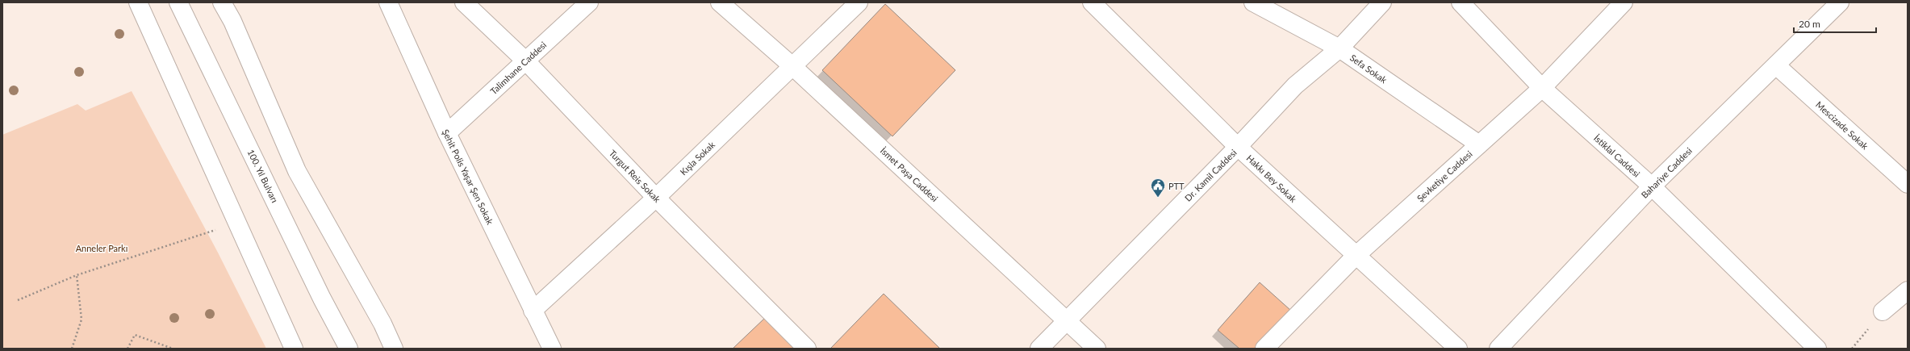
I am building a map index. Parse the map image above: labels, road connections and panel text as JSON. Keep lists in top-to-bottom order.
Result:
{
  "streets": {
    "street": [
      "Talimhane Caddesi",
      "Sefa Sokak",
      "Mescizade Sokak",
      "İstiklal Caddesi",
      "Kışla Sokak",
      "Bahariye Caddesi",
      "İsmet Paşa Caddesi",
      "Dr. Kamil Caddesi",
      "100. Yıl Bulvarı",
      "Turgut Reis Sokak",
      "Şevketiye Caddesi",
      "Şehit Polis Yaşar Şen Sokak",
      "Hakkı Bey Sokak"
    ]
  },
  "crossings": [
    ["Talimhane Caddesi", "Turgut Reis Sokak"],
    ["Talimhane Caddesi", "Şehit Polis Yaşar Şen Sokak"],
    ["Sefa Sokak", "Dr. Kamil Caddesi"],
    ["Sefa Sokak", "Şevketiye Caddesi"],
    ["Mescizade Sokak", "Bahariye Caddesi"],
    ["İstiklal Caddesi", "Bahariye Caddesi"],
    ["İstiklal Caddesi", "Şevketiye Caddesi"],
    ["Kışla Sokak", "İsmet Paşa Caddesi"],
    ["Kışla Sokak", "Turgut Reis Sokak"],
    ["Kışla Sokak", "Şehit Polis Yaşar Şen Sokak"],
    ["İsmet Paşa Caddesi", "Dr. Kamil Caddesi"],
    ["Dr. Kamil Caddesi", "Hakkı Bey Sokak"],
    ["Şevketiye Caddesi", "Hakkı Bey Sokak"]
  ],
  "parks": ["Anneler Parkı"],
  "places": {
    "public building": ["PTT"]
  },
  "scale_bar": "20 m"
}
